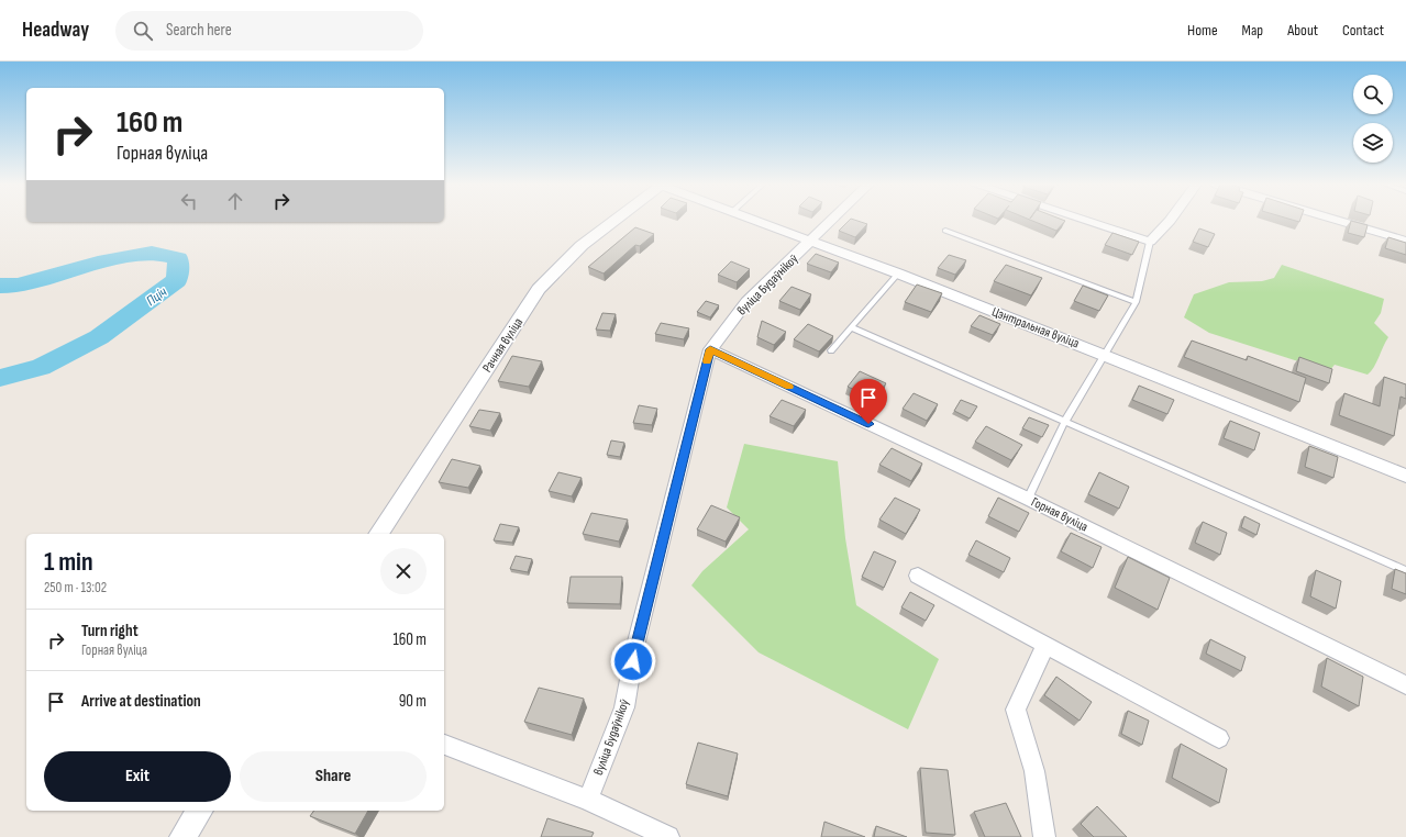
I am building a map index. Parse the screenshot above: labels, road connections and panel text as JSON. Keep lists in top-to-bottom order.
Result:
{
  "streets": {
    "street": [
      "вуліца Будаўнікоў",
      "Цэнтральная вуліца",
      "Рачная вуліца",
      "Горная вуліца"
    ]
  },
  "crossings": [
    ["вуліца Будаўнікоў", "Цэнтральная вуліца"],
    ["вуліца Будаўнікоў", "Горная вуліца"]
  ],
  "water": ["Пціч"],
  "page": {
    "header": "Headway",
    "search": "Search here",
    "nav": [
      "Home",
      "Map",
      "About",
      "Contact"
    ],
    "turn": ["160 m", "Горная вуліца"],
    "heading": ["1 min", "250 m · 13:02"],
    "list": [
      {
        "name": "Turn right",
        "note": "Горная вуліца",
        "value": "160 m"
      },
      {
        "name": "Arrive at destination",
        "value": "90 m"
      }
    ],
    "buttons": ["Exit", "Share"]
  }
}
